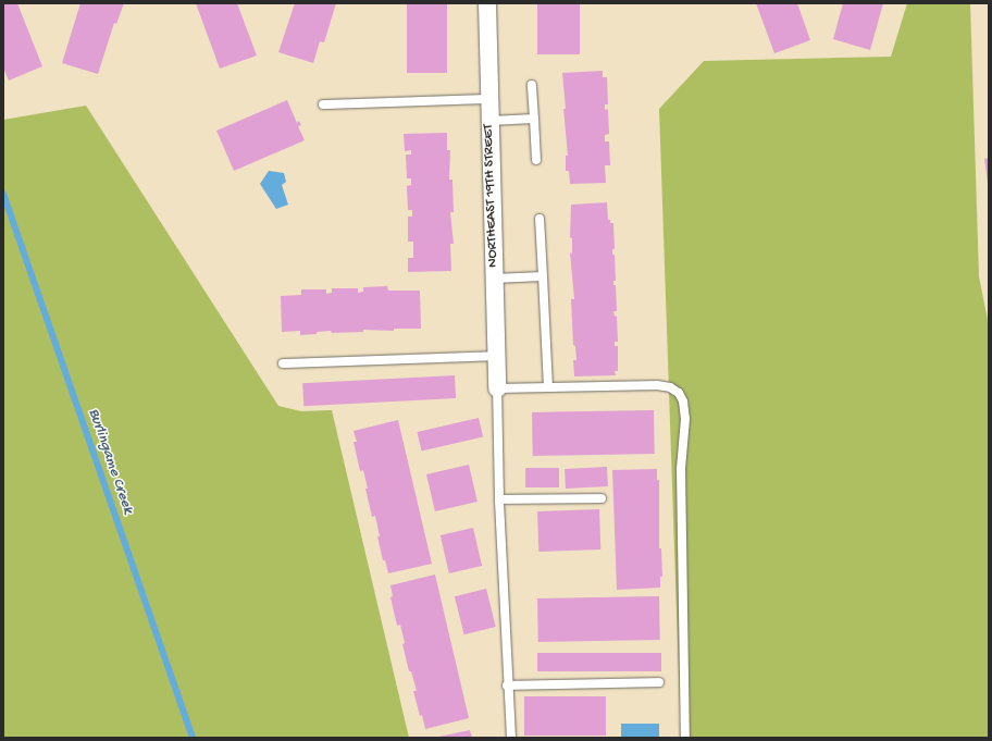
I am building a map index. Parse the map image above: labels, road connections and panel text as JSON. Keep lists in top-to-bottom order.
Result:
{
  "streets": {
    "street": ["NORTHEAST 19TH STREET"]
  },
  "water": ["Burlingame Creek"]
}
